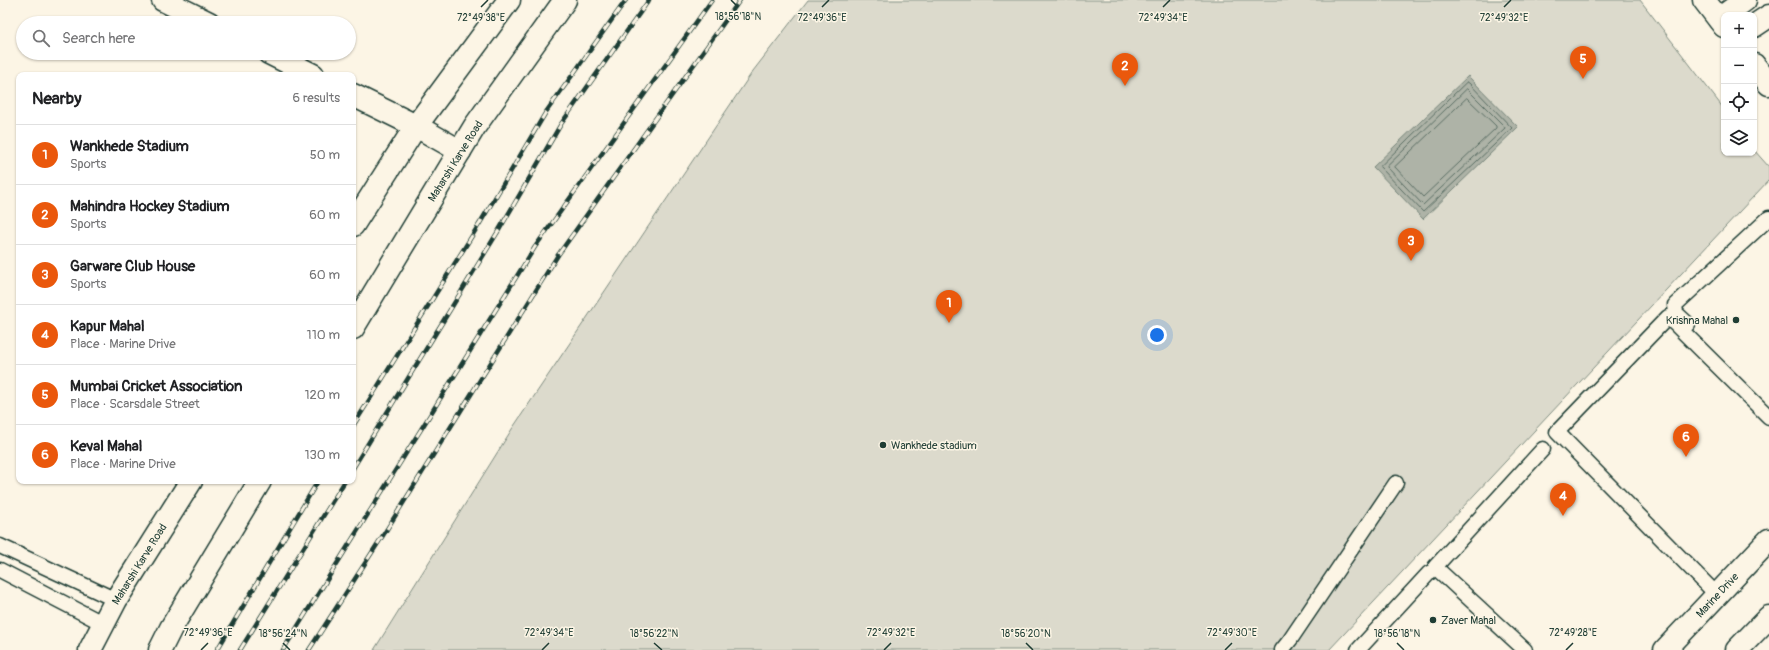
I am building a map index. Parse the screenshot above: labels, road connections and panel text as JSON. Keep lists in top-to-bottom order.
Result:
{
  "streets": {
    "main road": ["Maharshi Karve Road", "Marine Drive"]
  },
  "places": ["Krishna Mahal", "Wankhede stadium", "Zaver Mahal"],
  "page": {
    "map_buttons": ["+", "−"],
    "search": "Search here",
    "pins": [
      "5",
      "2",
      "3",
      "1",
      "6",
      "4"
    ],
    "heading": ["Nearby", "6 results"],
    "list": [
      {
        "mark": "1",
        "name": "Wankhede Stadium",
        "note": "Sports",
        "value": "50 m"
      },
      {
        "mark": "2",
        "name": "Mahindra Hockey Stadium",
        "note": "Sports",
        "value": "60 m"
      },
      {
        "mark": "3",
        "name": "Garware Club House",
        "note": "Sports",
        "value": "60 m"
      },
      {
        "mark": "4",
        "name": "Kapur Mahal",
        "note": "Place · Marine Drive",
        "value": "110 m"
      },
      {
        "mark": "5",
        "name": "Mumbai Cricket Association",
        "note": "Place · Scarsdale Street",
        "value": "120 m"
      },
      {
        "mark": "6",
        "name": "Keval Mahal",
        "note": "Place · Marine Drive",
        "value": "130 m"
      }
    ]
  },
  "coordinates": [
    "18°56'18\"N",
    "72°49'36\"E",
    "72°49'38\"E",
    "72°49'34\"E",
    "72°49'32\"E",
    "72°49'30\"E",
    "72°49'28\"E",
    "18°56'24\"N",
    "18°56'22\"N",
    "18°56'20\"N"
  ]
}
